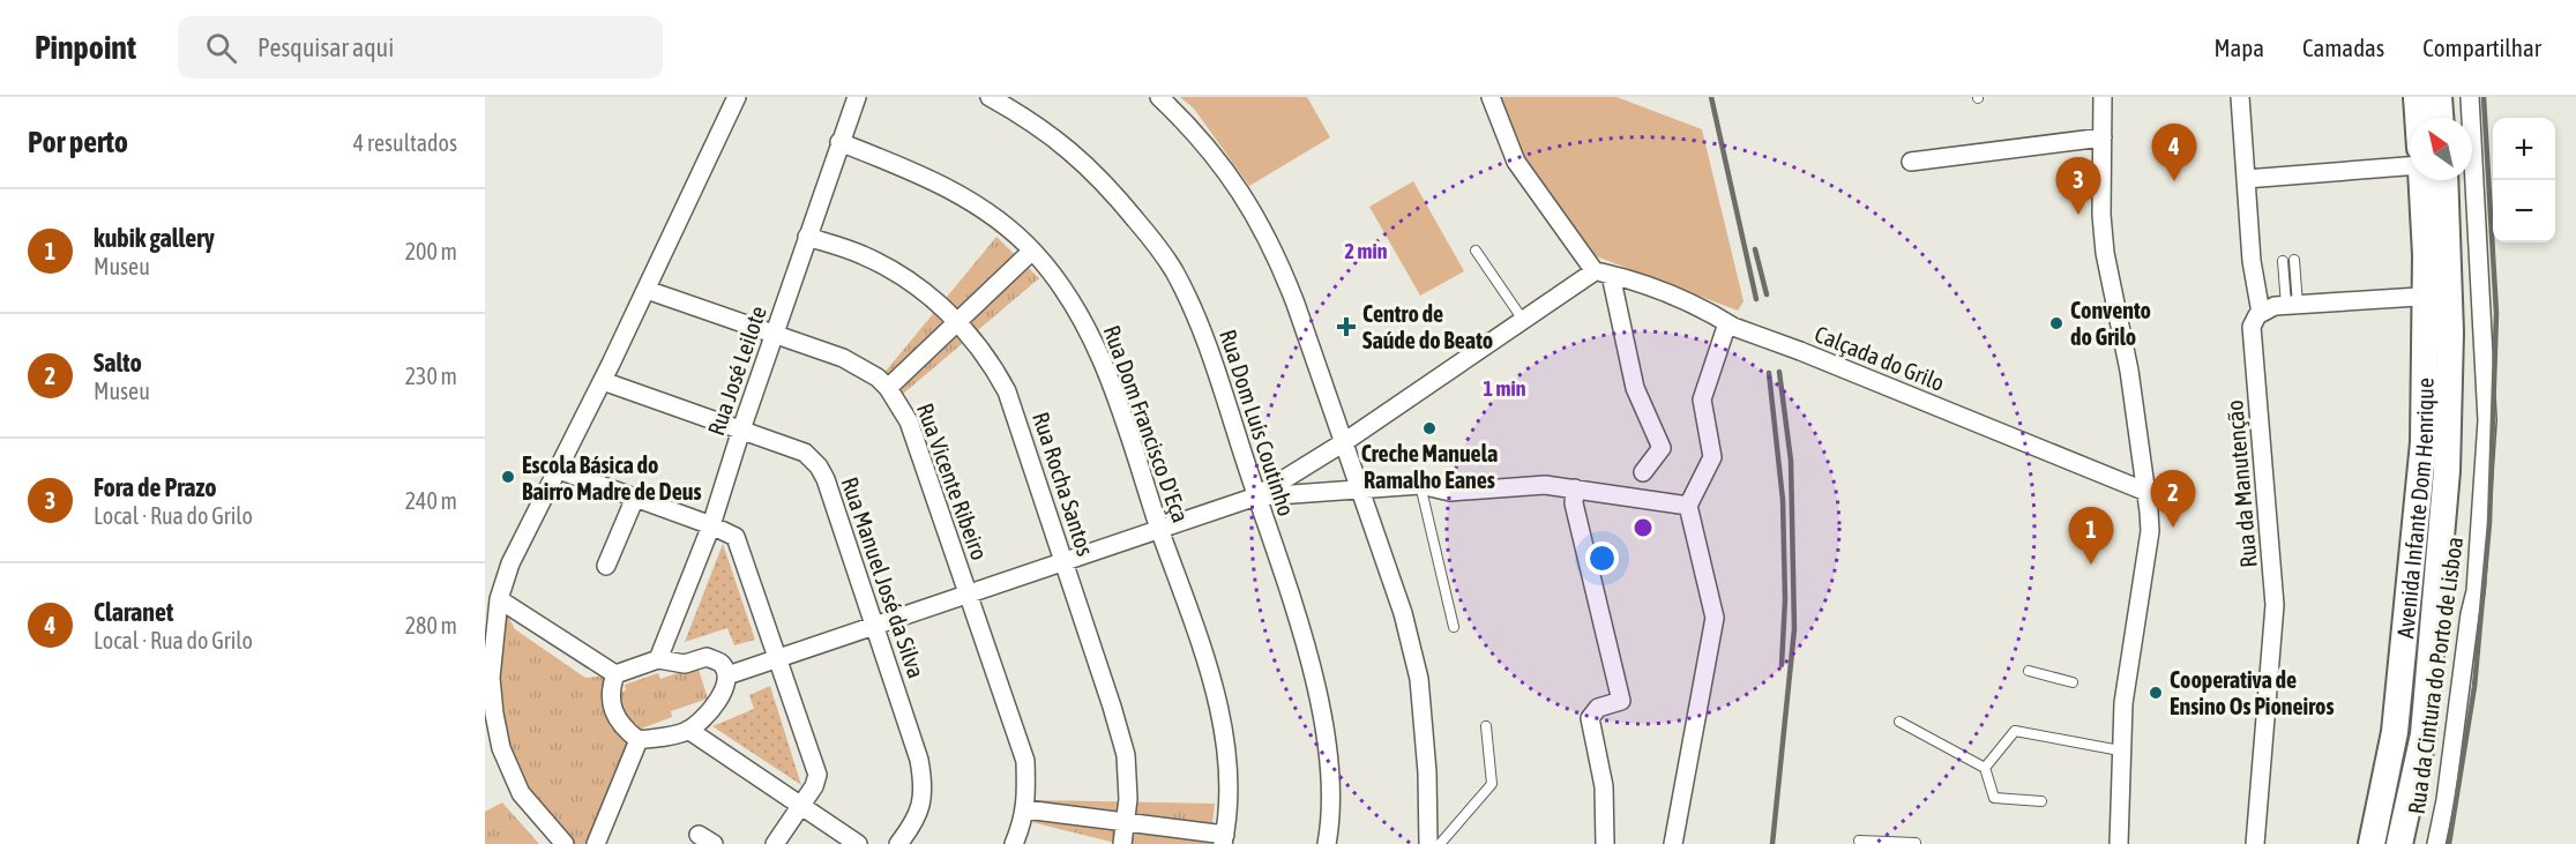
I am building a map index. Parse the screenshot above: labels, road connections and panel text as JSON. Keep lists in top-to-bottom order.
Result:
{
  "streets": {
    "main road": ["Avenida Infante Dom Henrique"],
    "street": [
      "Calçada do Grilo",
      "Rua José Leilote",
      "Rua Dom Luís Coutinho",
      "Rua Dom Francisco D'Eça",
      "Rua Vicente Ribeiro",
      "Rua Rocha Santos",
      "Rua da Manutenção",
      "Rua Manuel José da Silva",
      "Rua da Cintura do Porto de Lisboa"
    ]
  },
  "crossings": [
    ["Rua José Leilote", "Rua Dom Francisco D'Eça"],
    ["Rua José Leilote", "Rua Vicente Ribeiro"],
    ["Rua José Leilote", "Rua Rocha Santos"],
    ["Rua José Leilote", "Rua Manuel José da Silva"]
  ],
  "places": {
    "other": [
      "Convento do Grilo",
      "Creche Manuela Ramalho Eanes",
      "Escola Básica do Bairro Madre de Deus",
      "Cooperativa de Ensino Os Pioneiros"
    ],
    "health": ["Centro de Saúde do Beato"]
  },
  "north": "top left",
  "page": {
    "header": "Pinpoint",
    "search": "Pesquisar aqui",
    "nav": ["Mapa", "Camadas", "Compartilhar"],
    "heading": ["Por perto", "4 resultados"],
    "map_buttons": ["+", "−"],
    "pins": [
      "4",
      "3",
      "2",
      "1"
    ],
    "list": [
      {
        "mark": "1",
        "name": "kubik gallery",
        "note": "Museu",
        "value": "200 m"
      },
      {
        "mark": "2",
        "name": "Salto",
        "note": "Museu",
        "value": "230 m"
      },
      {
        "mark": "3",
        "name": "Fora de Prazo",
        "note": "Local · Rua do Grilo",
        "value": "240 m"
      },
      {
        "mark": "4",
        "name": "Claranet",
        "note": "Local · Rua do Grilo",
        "value": "280 m"
      }
    ]
  },
  "rings": ["2 min", "1 min"]
}
